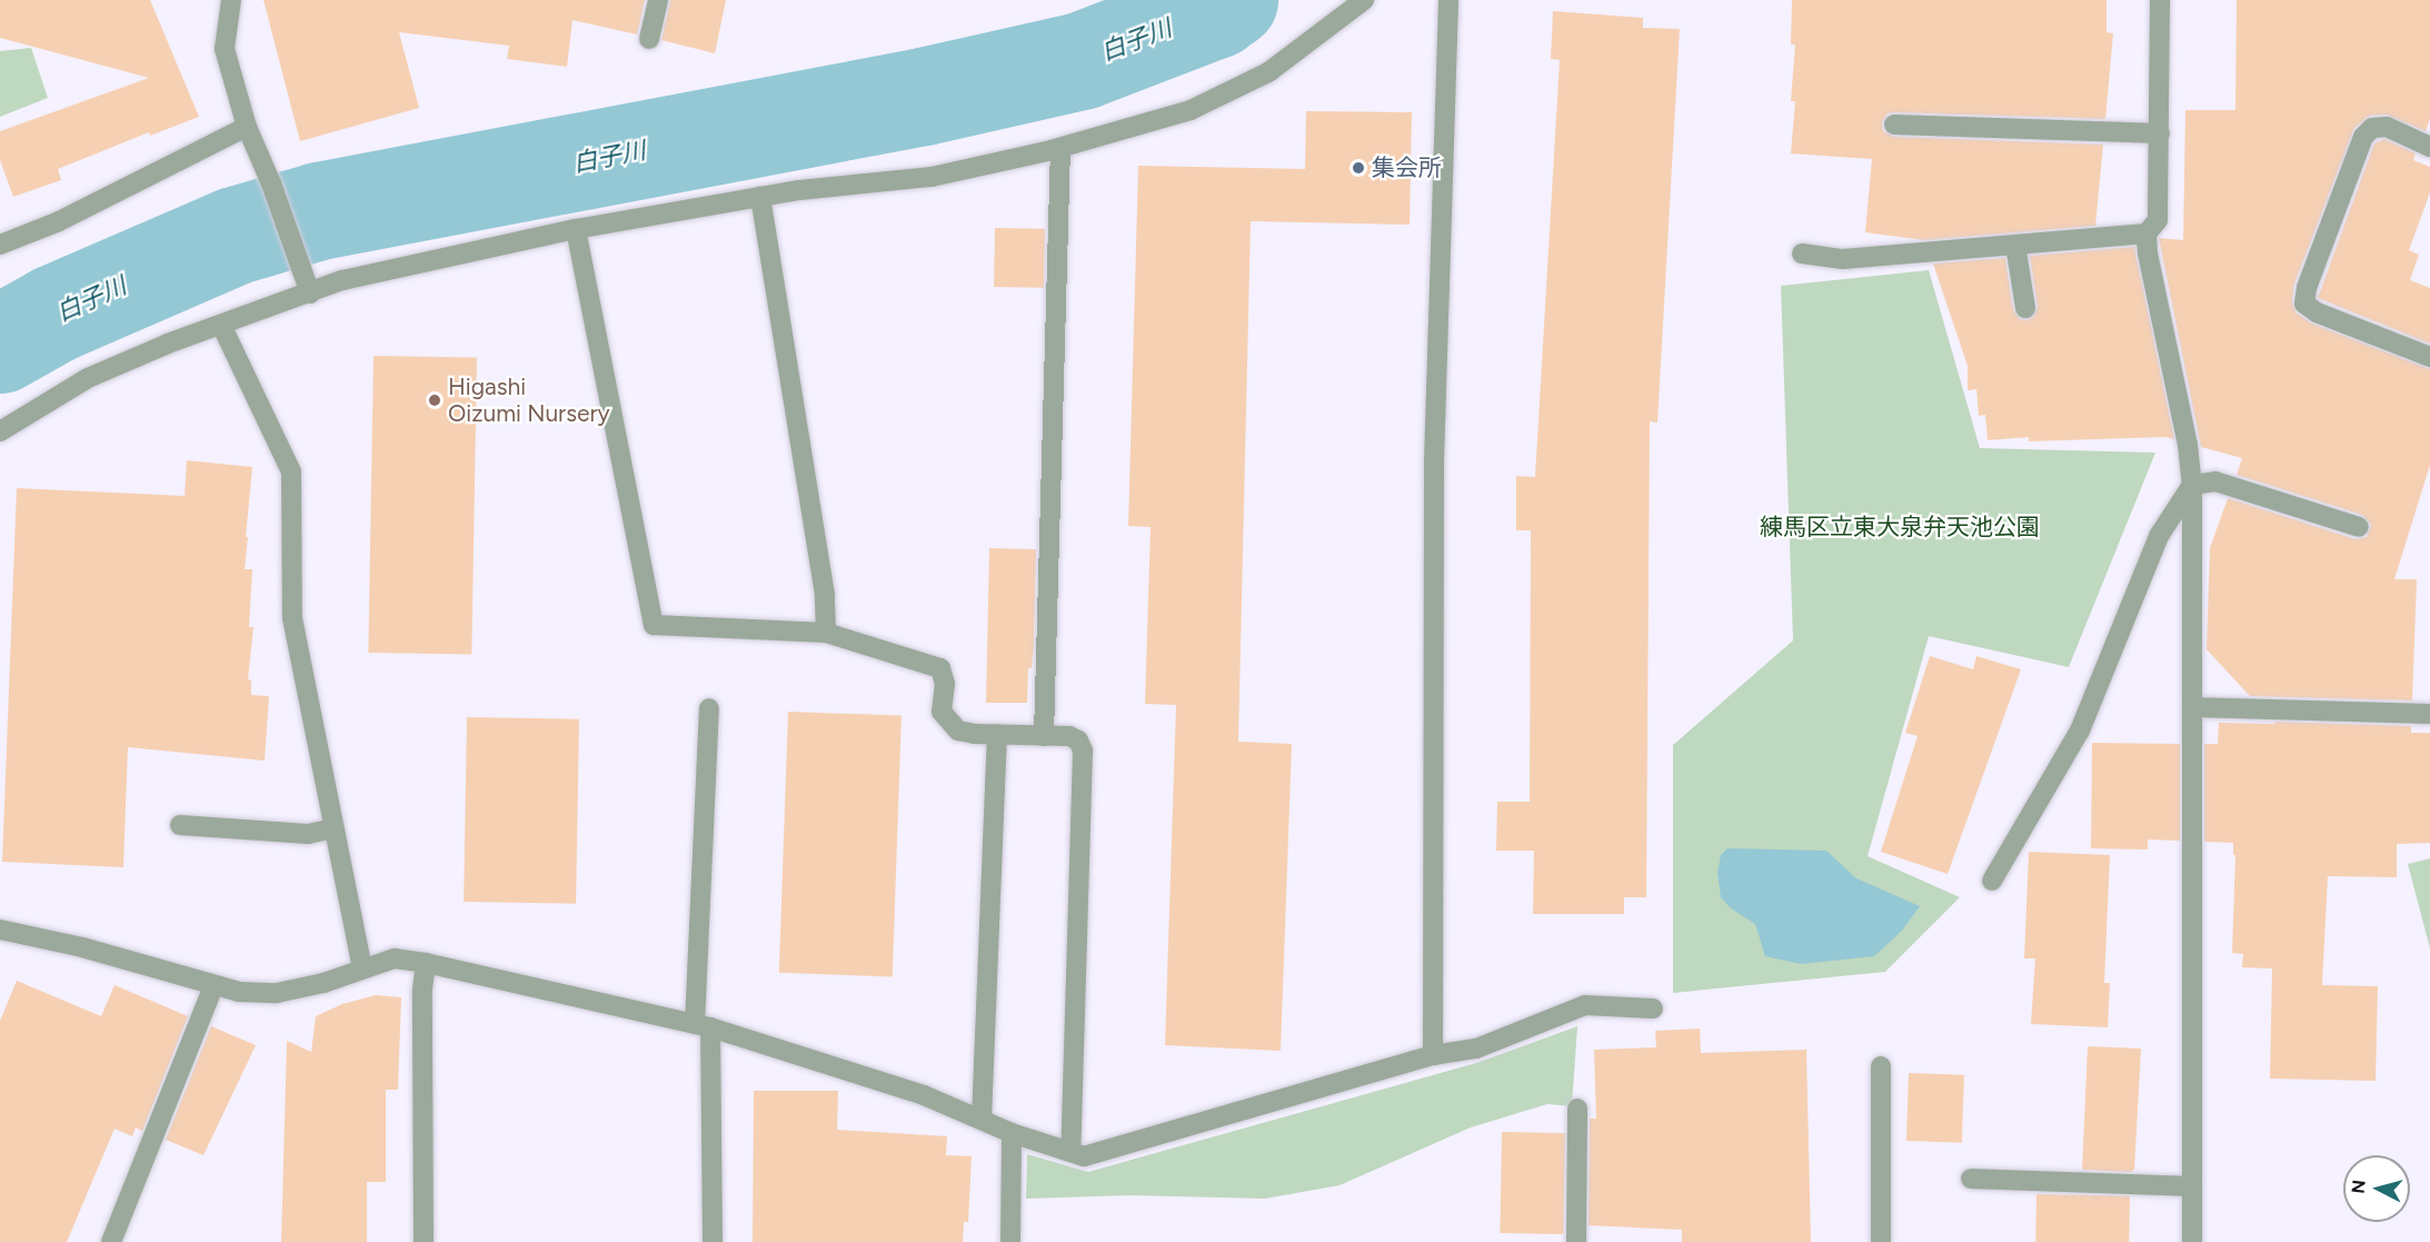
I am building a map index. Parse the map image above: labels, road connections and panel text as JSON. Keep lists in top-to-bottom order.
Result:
{
  "water": ["白子川"],
  "parks": ["練馬区立東大泉弁天池公園"],
  "places": ["集会所", "Higashi Oizumi Nursery"],
  "north": "left"
}
